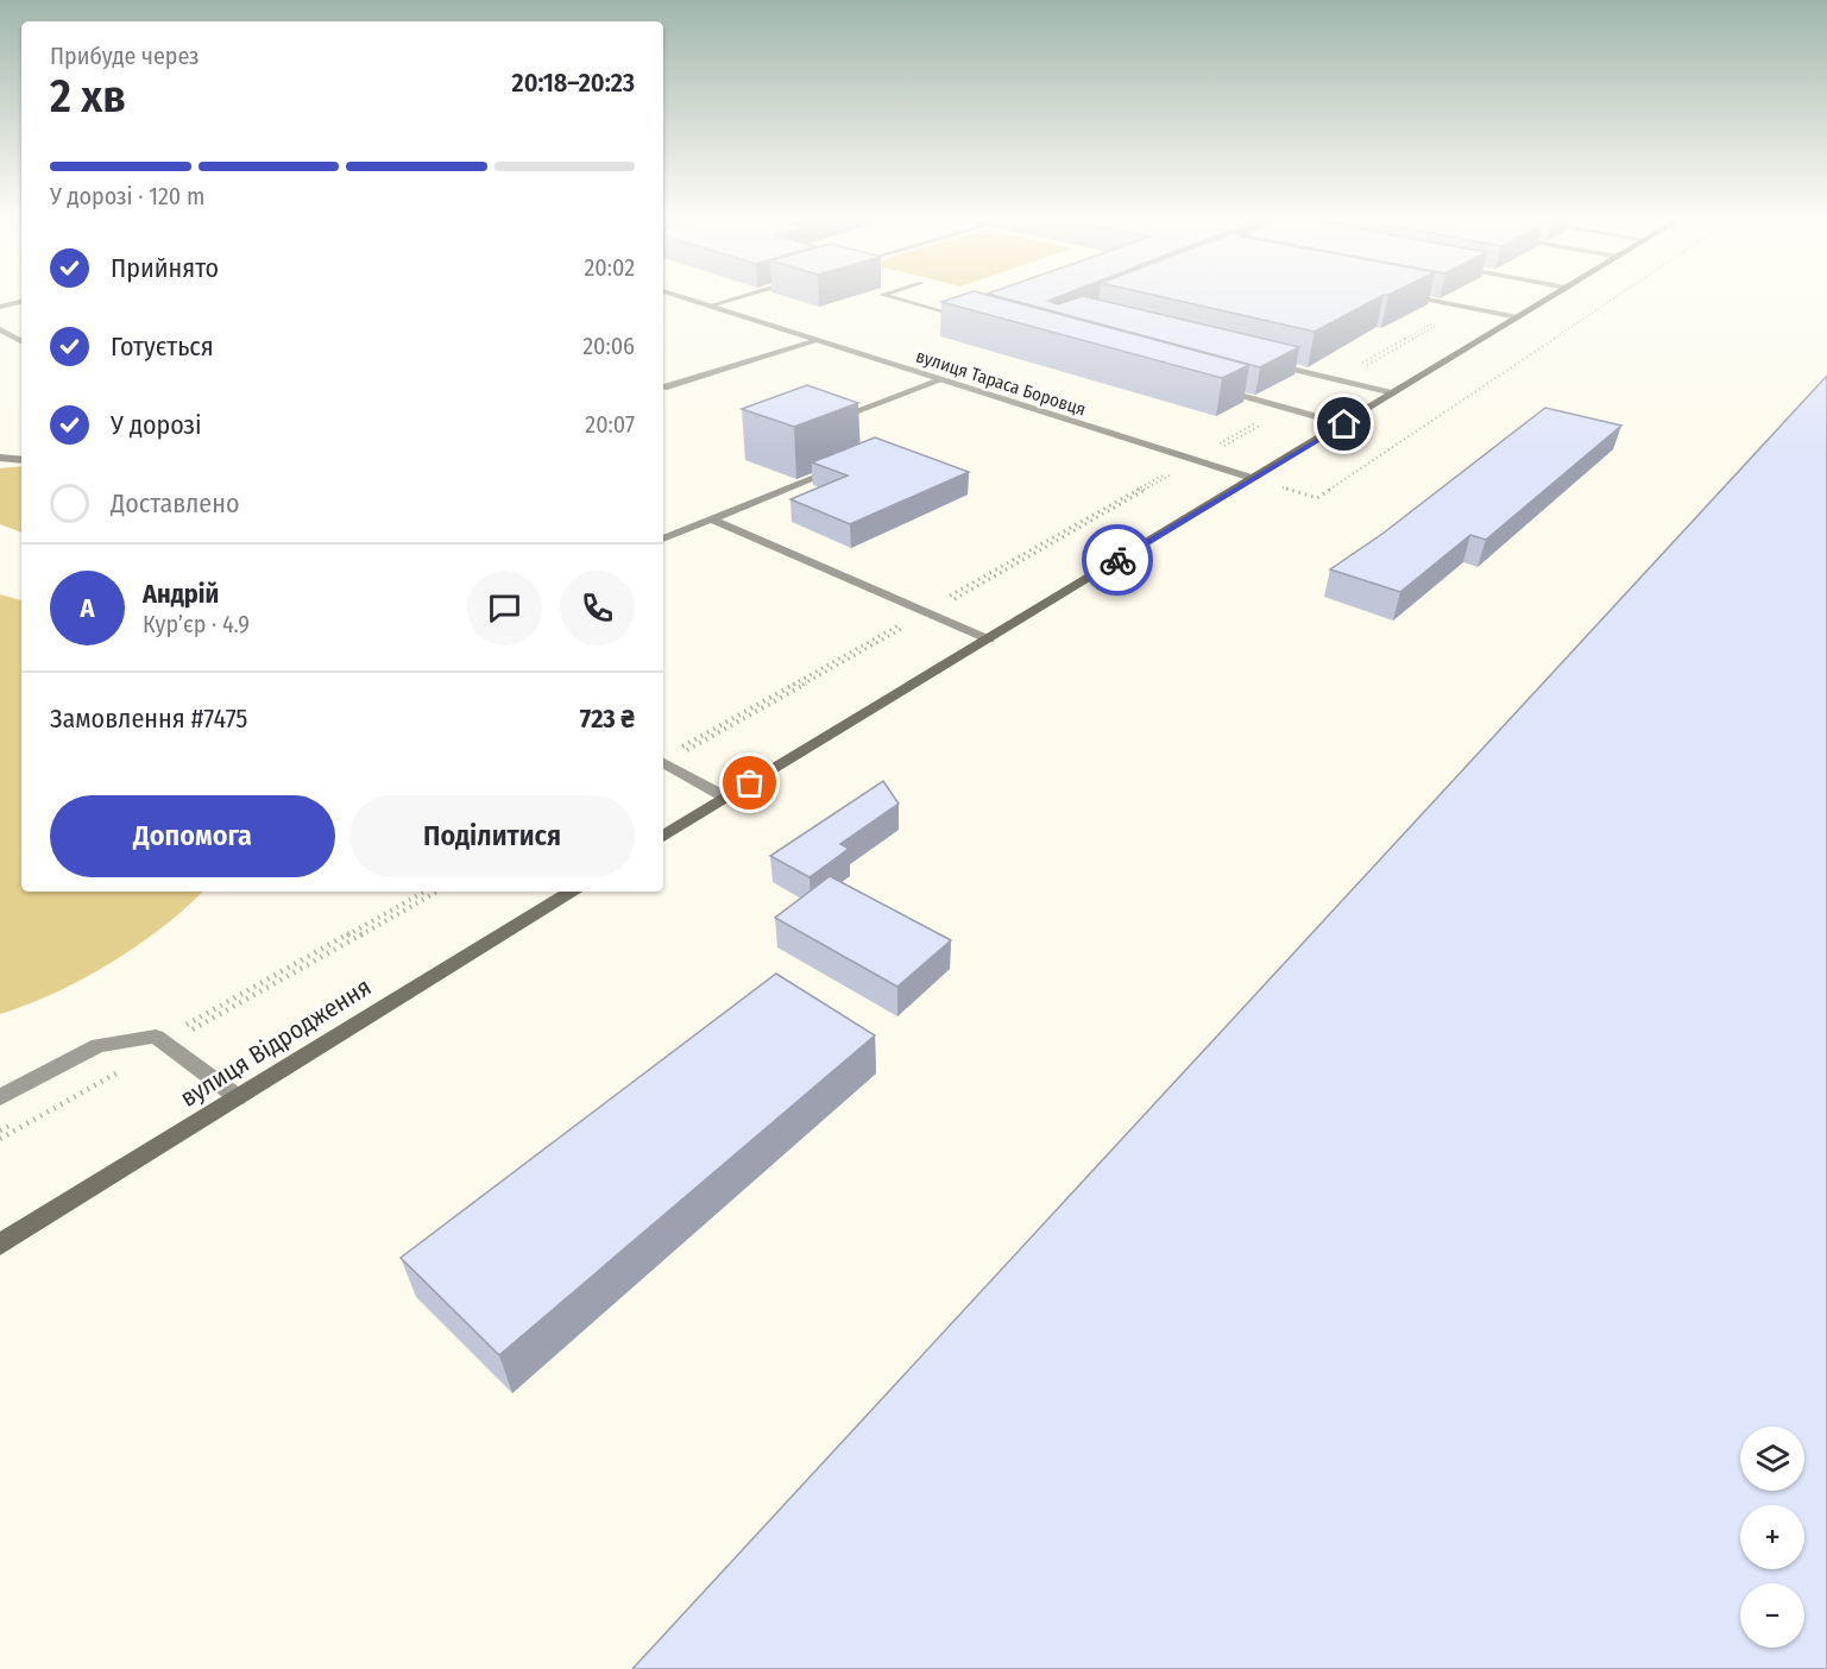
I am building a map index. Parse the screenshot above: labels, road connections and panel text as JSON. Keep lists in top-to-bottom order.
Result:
{
  "streets": {
    "street": ["вулиця Тараса Боровця", "вулиця Відродження"]
  },
  "page": {
    "heading": ["2 хв", "Прибуде через", "20:18–20:23"],
    "panel": [
      "Андрій",
      "Кур’єр · 4.9",
      "Замовлення #7475",
      "723 ₴"
    ],
    "bar": "У дорозі · 120 m",
    "list": [
      ["Прийнято", "20:02"],
      ["Готується", "20:06"],
      ["У дорозі", "20:07"],
      "Доставлено"
    ],
    "round": "А",
    "buttons": ["Допомога", "Поділитися"],
    "map_buttons": ["+", "−"]
  }
}
